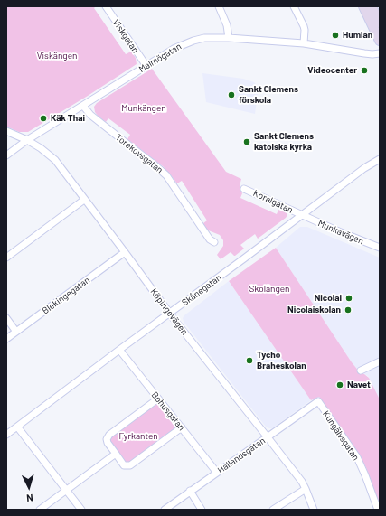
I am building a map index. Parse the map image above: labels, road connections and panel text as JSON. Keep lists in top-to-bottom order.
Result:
{
  "streets": {
    "street": [
      "Viskgatan",
      "Malmögatan",
      "Torekovsgatan",
      "Koralgatan",
      "Munkavägen",
      "Skånegatan",
      "Blekingegatan",
      "Köpingevägen",
      "Bohusgatan",
      "Kungälvsgatan",
      "Hallandsgatan"
    ]
  },
  "crossings": [
    ["Viskgatan", "Malmögatan"],
    ["Malmögatan", "Torekovsgatan"],
    ["Malmögatan", "Köpingevägen"],
    ["Koralgatan", "Munkavägen"],
    ["Koralgatan", "Skånegatan"],
    ["Munkavägen", "Skånegatan"],
    ["Skånegatan", "Köpingevägen"],
    ["Skånegatan", "Bohusgatan"],
    ["Blekingegatan", "Köpingevägen"],
    ["Köpingevägen", "Hallandsgatan"],
    ["Bohusgatan", "Hallandsgatan"],
    ["Kungälvsgatan", "Hallandsgatan"]
  ],
  "parks": [
    "Viskängen",
    "Munkängen",
    "Skolängen",
    "Fyrkanten"
  ],
  "places": [
    "Humlan",
    "Videocenter",
    "Sankt Clemens förskola",
    "Käk Thai",
    "Sankt Clemens katolska kyrka",
    "Nicolai",
    "Nicolaiskolan",
    "Tycho Braheskolan",
    "Navet"
  ],
  "north": "bottom"
}
